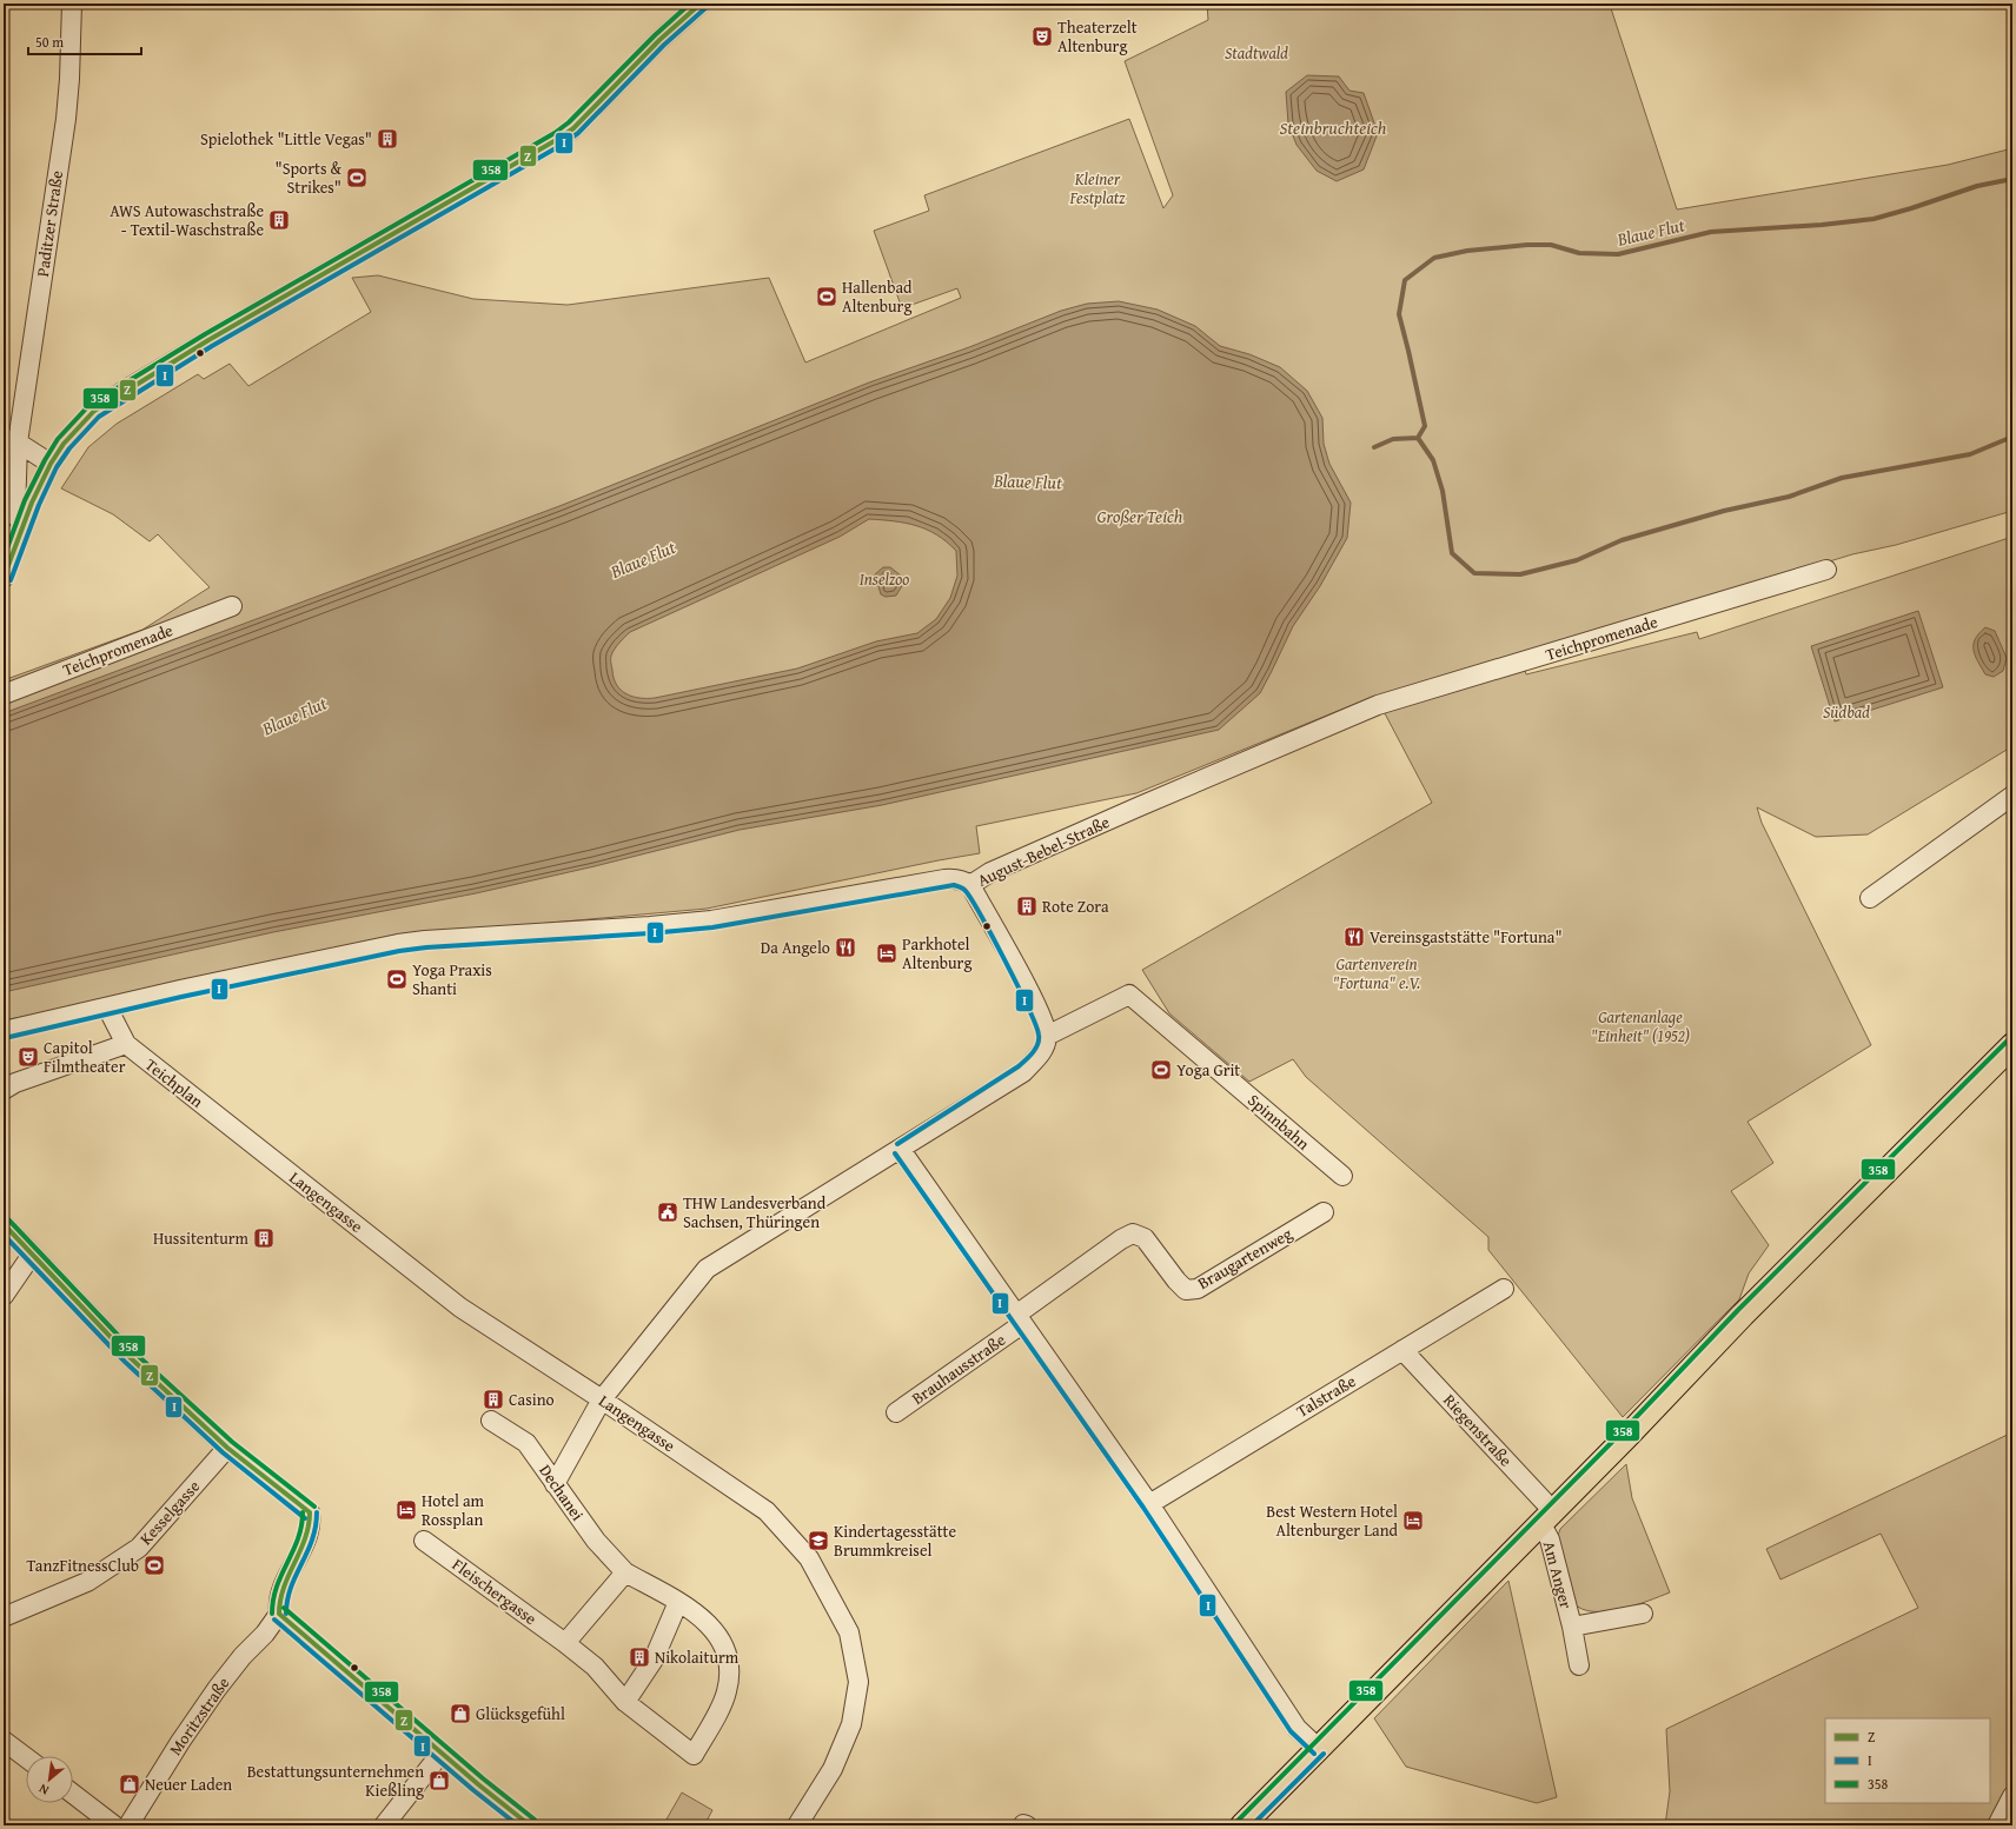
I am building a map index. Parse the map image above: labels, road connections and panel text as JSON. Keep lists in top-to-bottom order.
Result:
{
  "streets": {
    "street": [
      "Paditzer Straße",
      "Teichpromenade",
      "August-Bebel-Straße",
      "Teichplan",
      "Spinnbahn",
      "Langengasse",
      "Braugartenweg",
      "Brauhausstraße",
      "Talstraße",
      "Riegenstraße",
      "Dechanei",
      "Kesselgasse",
      "Am Anger",
      "Fleischergasse",
      "Moritzstraße"
    ]
  },
  "crossings": [
    ["Teichpromenade", "August-Bebel-Straße"],
    ["August-Bebel-Straße", "Teichplan"],
    ["Teichplan", "Langengasse"],
    ["Braugartenweg", "Brauhausstraße"],
    ["Brauhausstraße", "Talstraße"],
    ["Talstraße", "Riegenstraße"],
    ["Riegenstraße", "Am Anger"],
    ["Dechanei", "Fleischergasse"]
  ],
  "water": ["Steinbruchteich", "Blaue Flut", "Großer Teich"],
  "parks": [
    "Stadtwald",
    "Kleiner Festplatz",
    "Inselzoo",
    "Südbad",
    "Gartenverein \"Fortuna\" e.V.",
    "Gartenanlage \"Einheit\" (1952)"
  ],
  "places": {
    "theatre": ["Theaterzelt Altenburg", "Capitol Filmtheater"],
    "building": [
      "Spielothek \"Little Vegas\"",
      "AWS Autowaschstraße - Textil-Waschstraße",
      "Rote Zora",
      "Hussitenturm",
      "Casino",
      "Nikolaiturm"
    ],
    "sports": [
      "\"Sports & Strikes\"",
      "Hallenbad Altenburg",
      "Yoga Praxis Shanti",
      "Yoga Grit",
      "TanzFitnessClub"
    ],
    "restaurant": ["Vereinsgaststätte \"Fortuna\"", "Da Angelo"],
    "hotel": ["Parkhotel Altenburg", "Hotel am Rossplan", "Best Western Hotel Altenburger Land"],
    "public building": ["THW Landesverband Sachsen, Thüringen"],
    "school or university": ["Kindertagesstätte Brummkreisel"],
    "shop": ["Glücksgefühl", "Bestattungsunternehmen Kießling", "Neuer Laden"]
  },
  "lines": ["transit line Z", "transit line 358", "transit line I"],
  "legend": ["Z", "I", "358"],
  "scale_bar": "50 m",
  "north": "bottom left"
}
